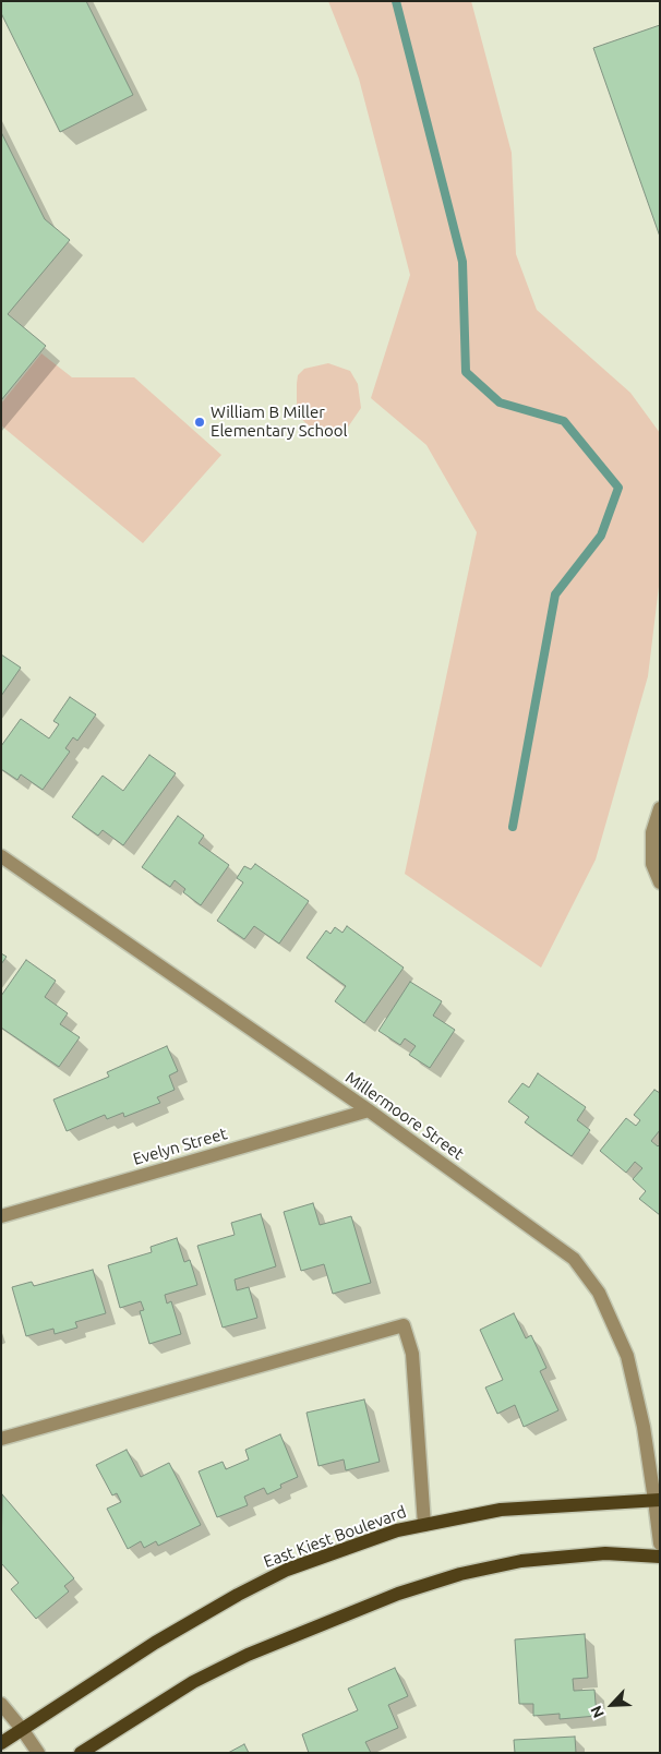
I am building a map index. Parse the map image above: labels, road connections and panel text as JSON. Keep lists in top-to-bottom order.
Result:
{
  "streets": {
    "main road": ["East Kiest Boulevard"],
    "street": ["Millermoore Street", "Evelyn Street"]
  },
  "crossings": [
    ["Millermoore Street", "Evelyn Street"],
    ["Millermoore Street", "East Kiest Boulevard"]
  ],
  "places": ["William B Miller Elementary School"],
  "north": "bottom left"
}
